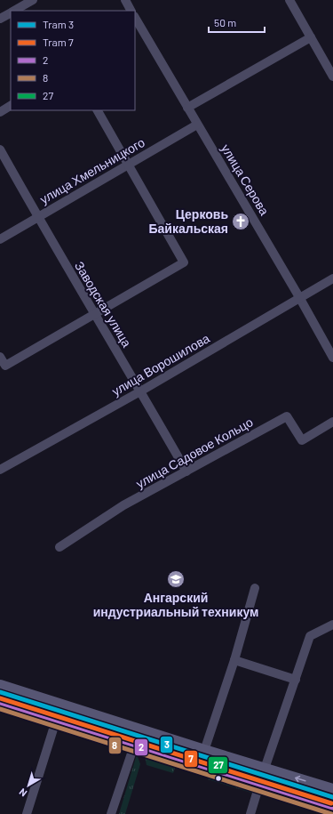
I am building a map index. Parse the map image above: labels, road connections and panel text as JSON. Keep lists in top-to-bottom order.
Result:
{
  "streets": {
    "street": [
      "улица Хмельницкого",
      "улица Серова",
      "Заводская улица",
      "улица Ворошилова",
      "улица Садовое Кольцо"
    ]
  },
  "crossings": [
    ["улица Хмельницкого", "улица Серова"],
    ["улица Хмельницкого", "Заводская улица"],
    ["улица Серова", "улица Ворошилова"],
    ["Заводская улица", "улица Ворошилова"],
    ["Заводская улица", "улица Садовое Кольцо"]
  ],
  "places": {
    "church": ["Церковь Байкальская"],
    "school or university": ["Ангарский индустриальный техникум"]
  },
  "lines": [
    "tram line 3",
    "transit line 27",
    "tram line 7",
    "transit line 2",
    "transit line 8"
  ],
  "legend": [
    "Tram 3",
    "Tram 7",
    "2",
    "8",
    "27"
  ],
  "scale_bar": "50 m",
  "north": "bottom left"
}
